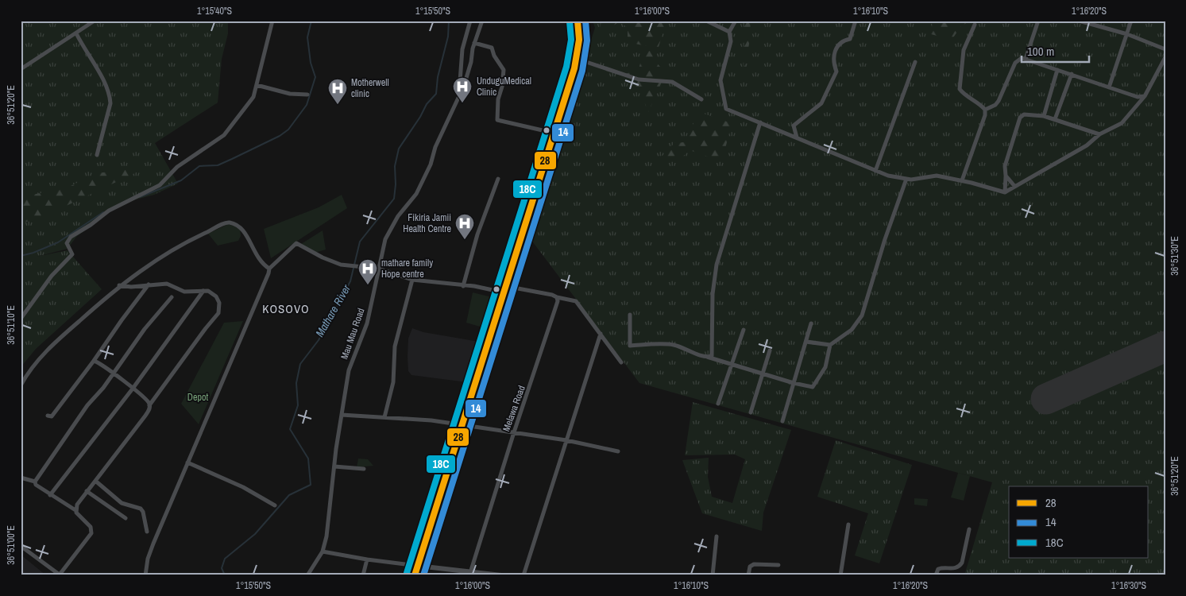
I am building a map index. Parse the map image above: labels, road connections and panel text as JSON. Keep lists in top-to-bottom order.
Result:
{
  "streets": {
    "street": ["Mau Mau Road", "Melawa Road"]
  },
  "districts": ["KOSOVO"],
  "water": ["Mathare River"],
  "parks": ["Depot"],
  "places": {
    "hospital": [
      "UnduguMedical Clinic",
      "Motherwell clinic",
      "Fikiria Jamii Health Centre",
      "mathare family Hope centre"
    ]
  },
  "lines": ["transit line 28", "transit line 14", "transit line 18C"],
  "legend": ["28", "14", "18C"],
  "scale_bar": "100 m",
  "coordinates": [
    "1°15'40\"S",
    "1°15'50\"S",
    "1°16'00\"S",
    "1°16'10\"S",
    "1°16'20\"S",
    "36°51'20\"E",
    "36°51'30\"E",
    "36°51'10\"E",
    "36°51'00\"E",
    "1°16'30\"S"
  ]
}
